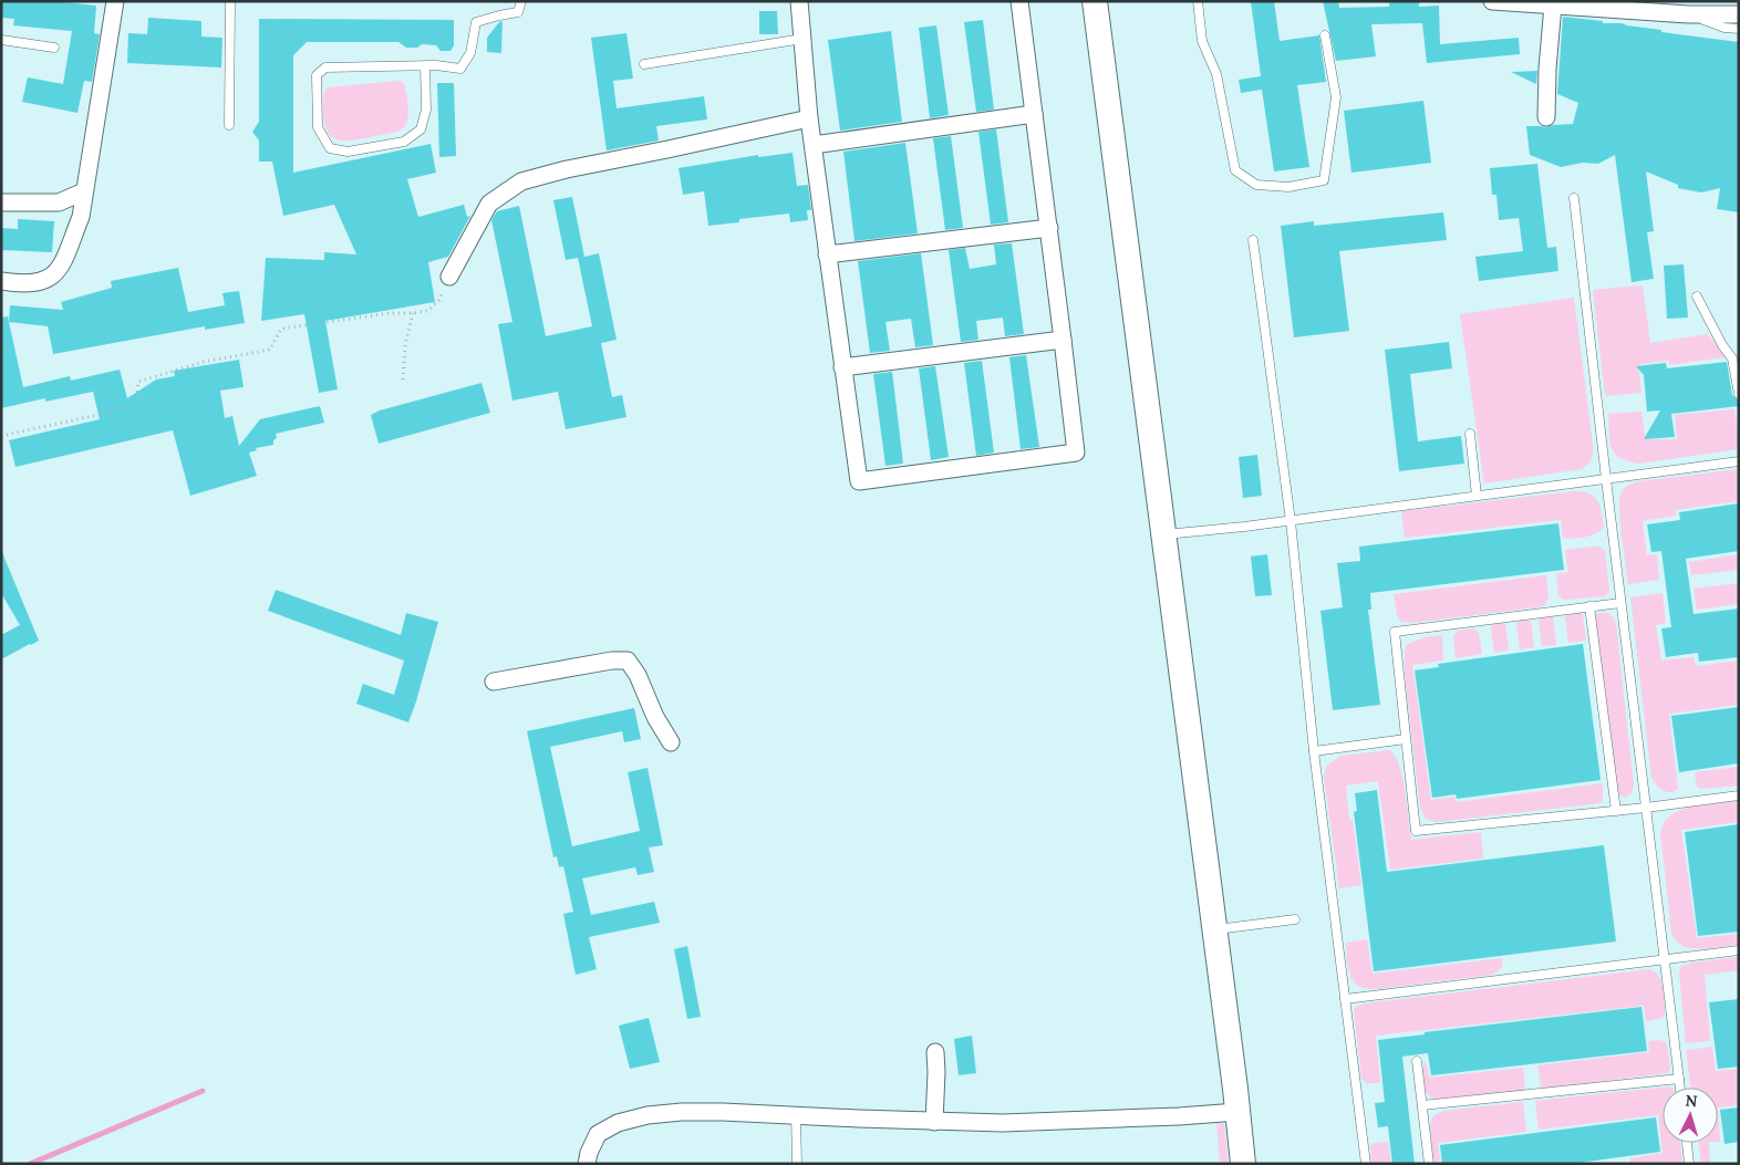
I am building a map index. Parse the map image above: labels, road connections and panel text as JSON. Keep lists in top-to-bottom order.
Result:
{
  "north": "top"
}
